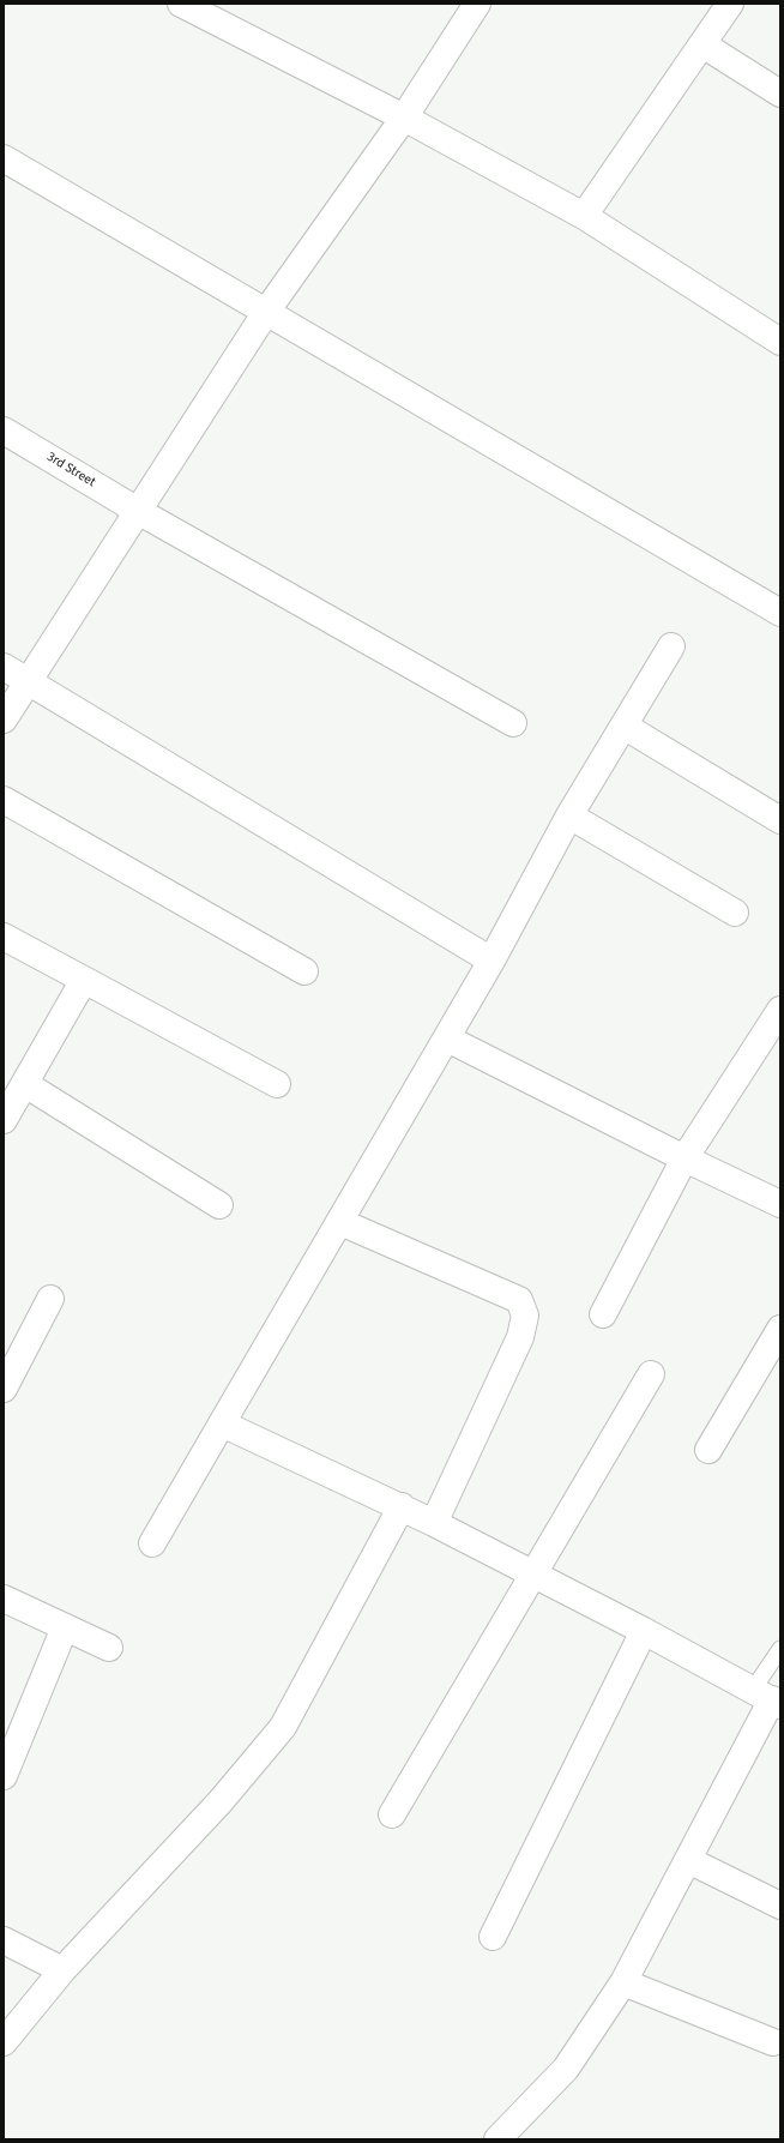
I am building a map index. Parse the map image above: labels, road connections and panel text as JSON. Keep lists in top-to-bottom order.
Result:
{
  "streets": {
    "street": ["3rd Street"]
  }
}
